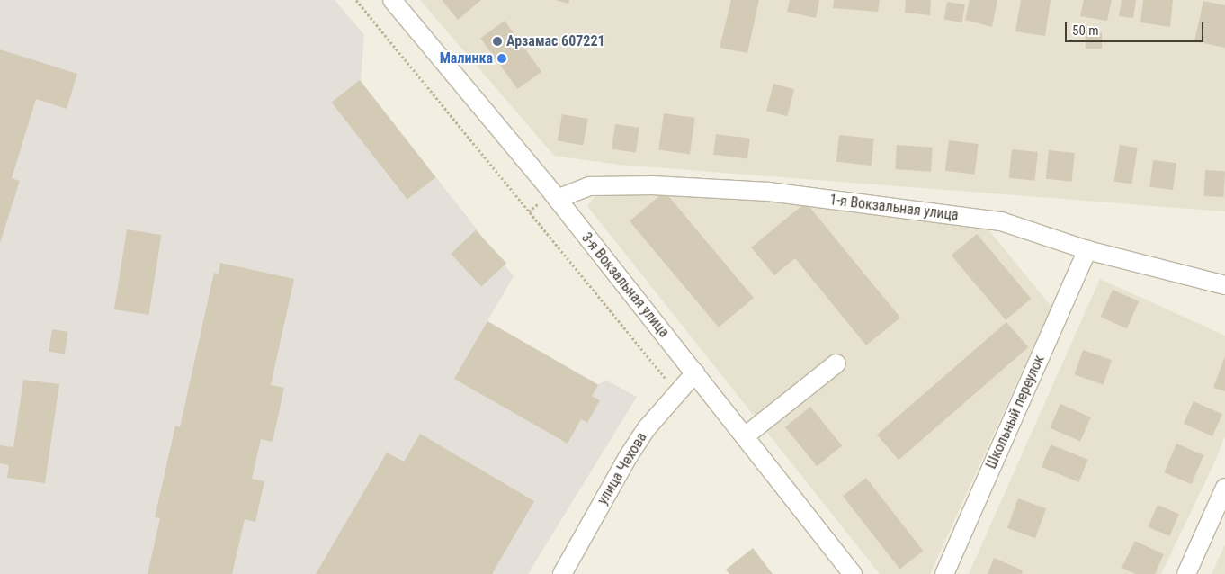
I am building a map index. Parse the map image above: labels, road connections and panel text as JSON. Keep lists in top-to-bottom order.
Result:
{
  "streets": {
    "street": [
      "1-я Вокзальная улица",
      "3-я Вокзальная улица",
      "Школьный переулок",
      "улица Чехова"
    ]
  },
  "crossings": [
    ["1-я Вокзальная улица", "3-я Вокзальная улица"],
    ["1-я Вокзальная улица", "Школьный переулок"],
    ["3-я Вокзальная улица", "улица Чехова"]
  ],
  "places": ["Арзамас 607221", "Малинка"],
  "scale_bar": "50 m"
}
